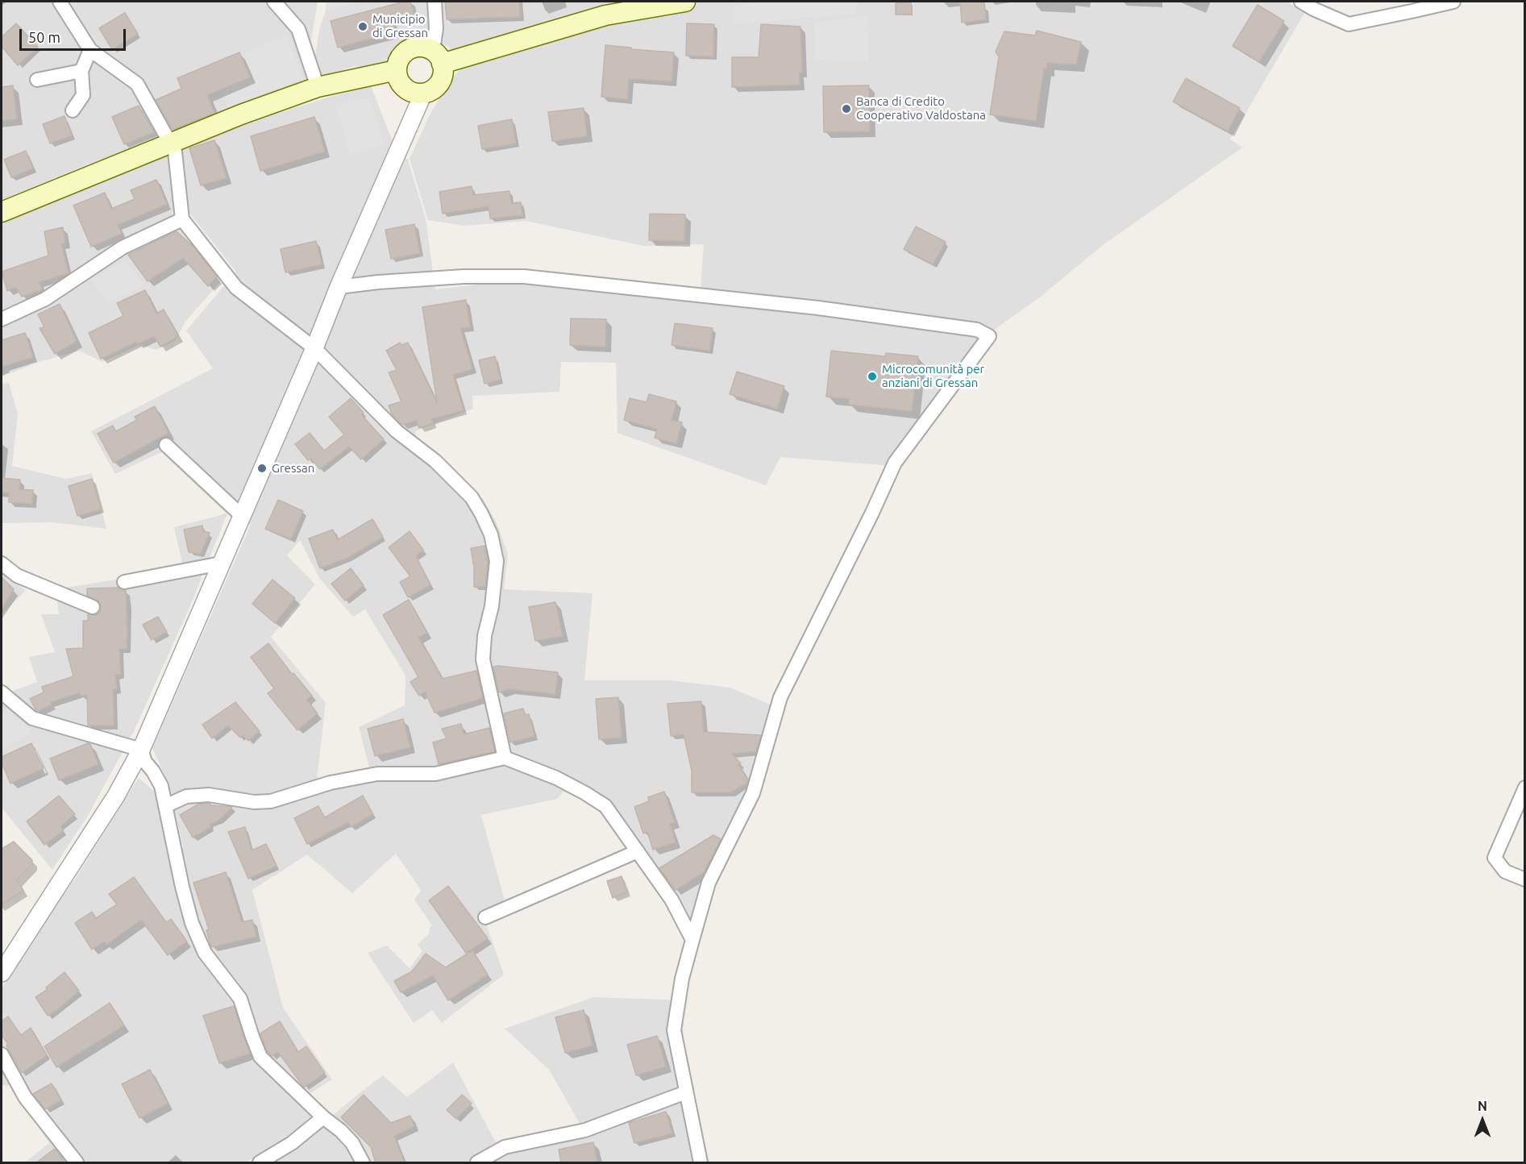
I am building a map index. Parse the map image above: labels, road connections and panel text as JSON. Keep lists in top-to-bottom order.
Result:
{
  "places": [
    "Municipio di Gressan",
    "Banca di Credito Cooperativo Valdostana",
    "Microcomunità per anziani di Gressan",
    "Gressan"
  ],
  "scale_bar": "50 m",
  "north": "top"
}
